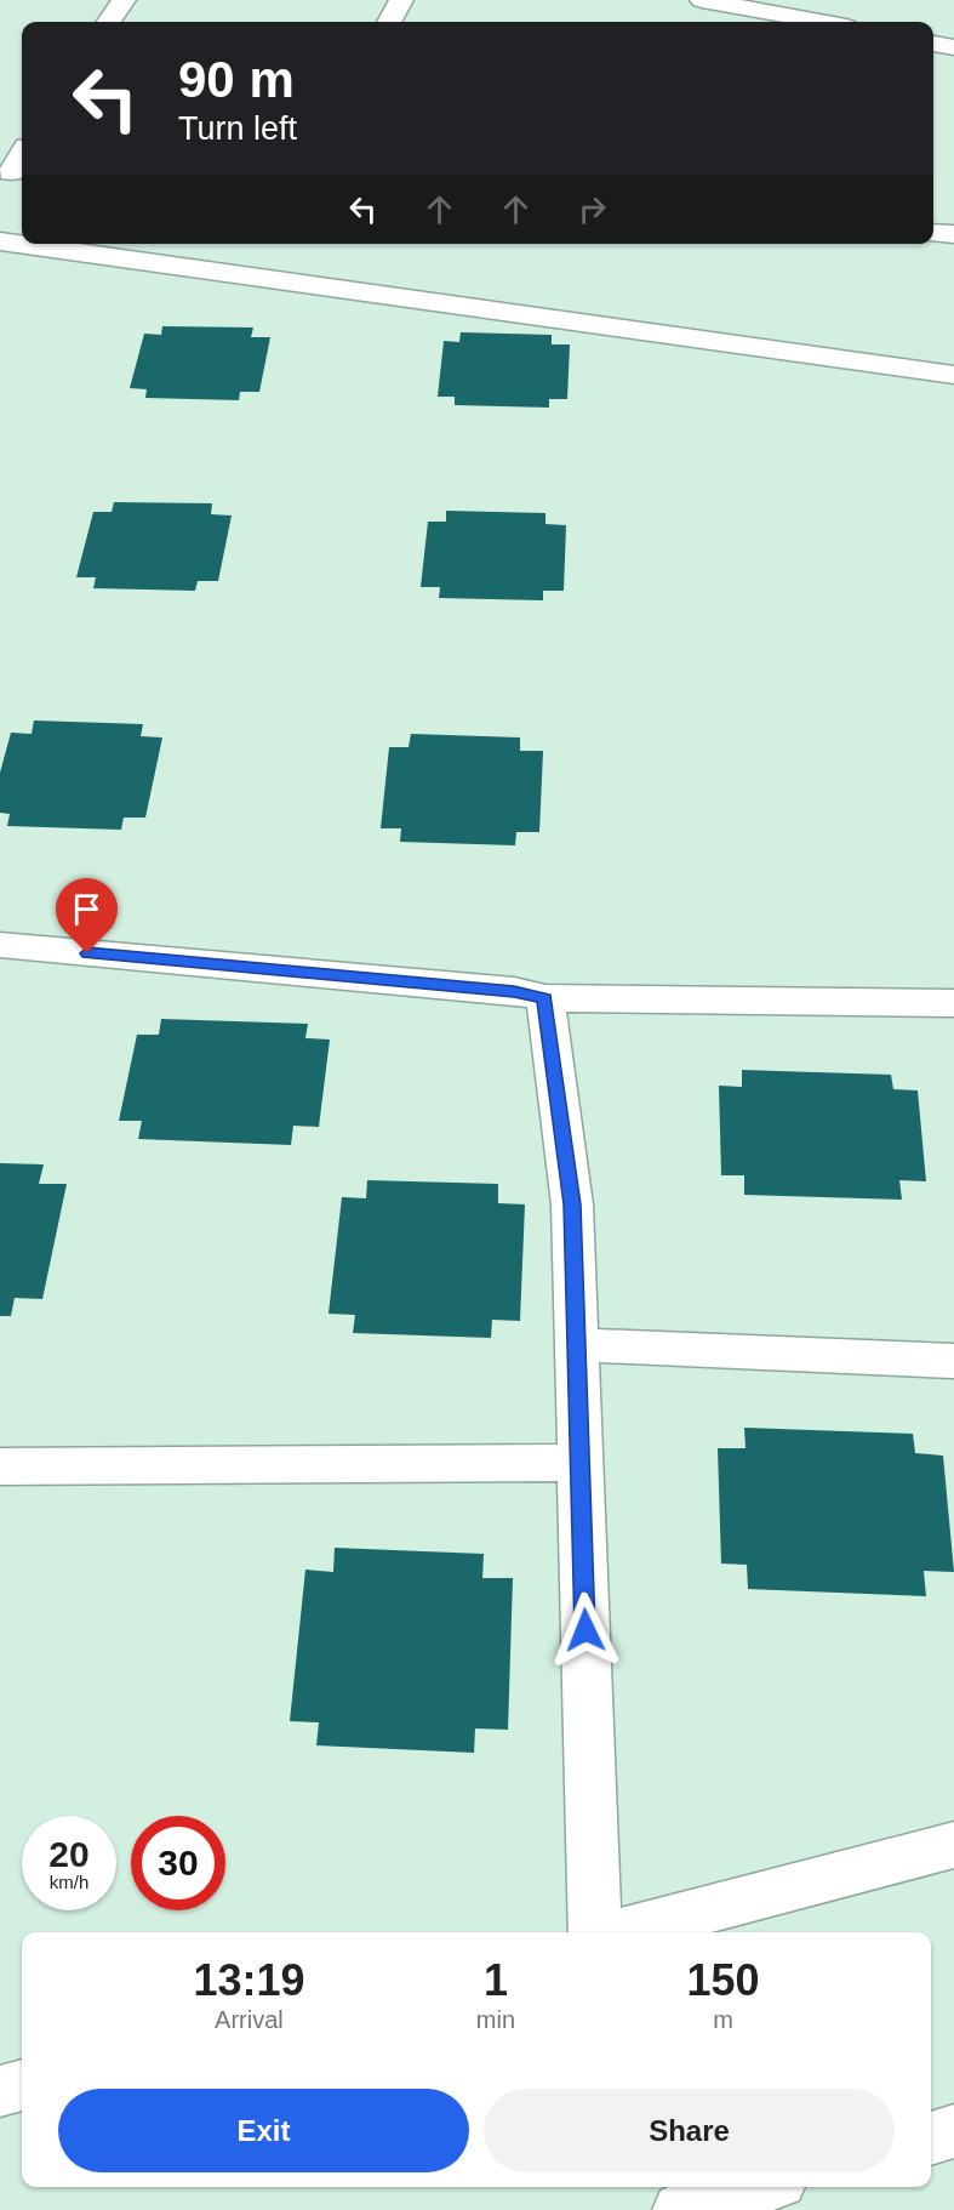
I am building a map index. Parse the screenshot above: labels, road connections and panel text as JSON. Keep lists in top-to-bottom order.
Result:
{
  "page": {
    "turn": ["90 m", "Turn left"],
    "speed": "20 km/h",
    "limit": "30",
    "eta": [
      "13:19",
      "Arrival",
      "1",
      "min",
      "150",
      "m"
    ],
    "buttons": ["Exit", "Share"]
  }
}
